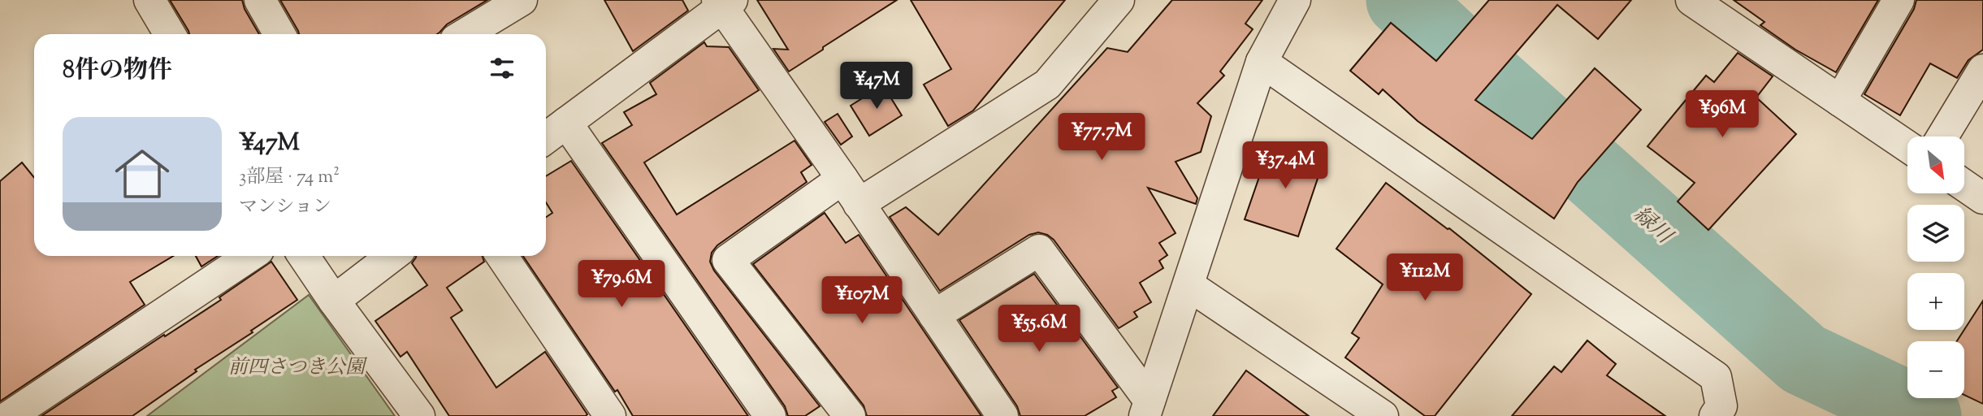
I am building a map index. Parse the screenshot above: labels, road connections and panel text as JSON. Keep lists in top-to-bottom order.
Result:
{
  "water": ["緑川"],
  "parks": ["前四さつき公園"],
  "north": "bottom right",
  "page": {
    "heading": "8件の物件",
    "price": [
      "¥47M",
      "¥96M",
      "¥77.7M",
      "¥37.4M",
      "¥112M",
      "¥79.6M",
      "¥107M",
      "¥55.6M"
    ],
    "list": [
      {
        "name": "¥47M",
        "note": "3部屋 · 74 m² · マンション"
      }
    ],
    "map_buttons": ["+", "−"]
  }
}
